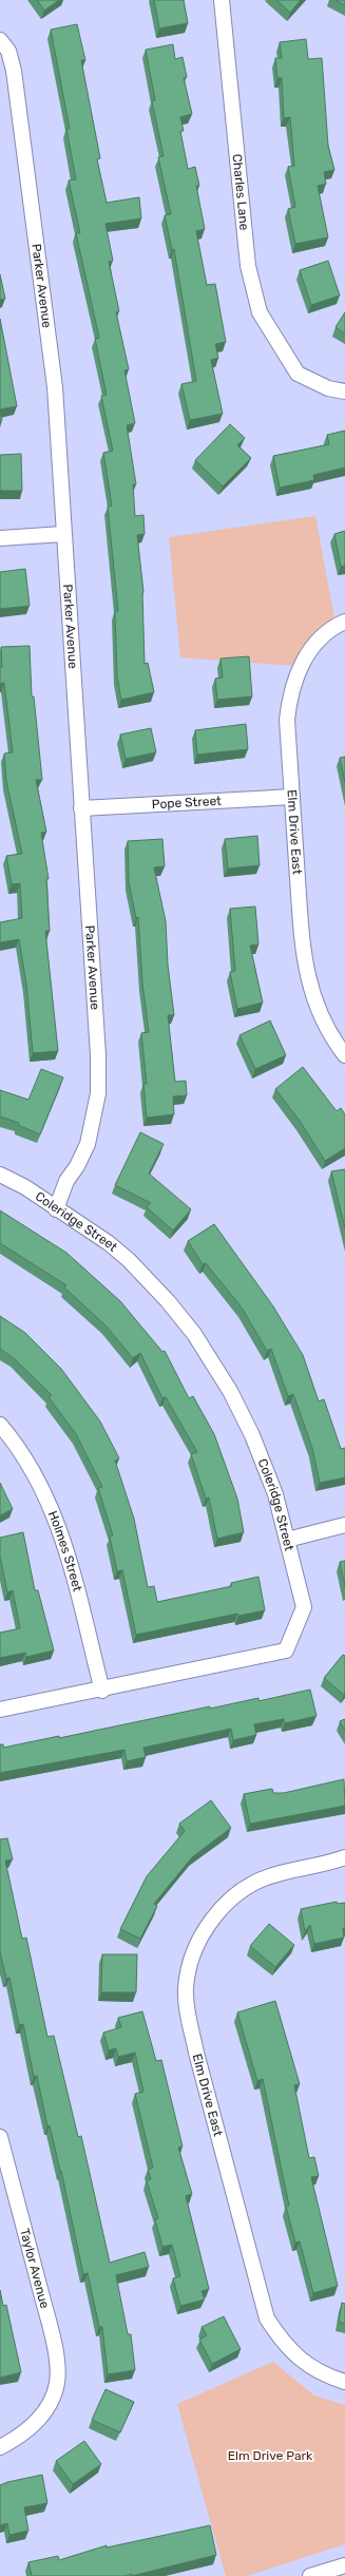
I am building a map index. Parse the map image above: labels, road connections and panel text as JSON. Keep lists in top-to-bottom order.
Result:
{
  "streets": {
    "street": [
      "Charles Lane",
      "Parker Avenue",
      "Pope Street",
      "Elm Drive East",
      "Coleridge Street",
      "Holmes Street",
      "Taylor Avenue"
    ]
  },
  "crossings": [
    ["Parker Avenue", "Pope Street"],
    ["Parker Avenue", "Coleridge Street"],
    ["Pope Street", "Elm Drive East"],
    ["Coleridge Street", "Holmes Street"]
  ],
  "parks": ["Elm Drive Park"]
}
